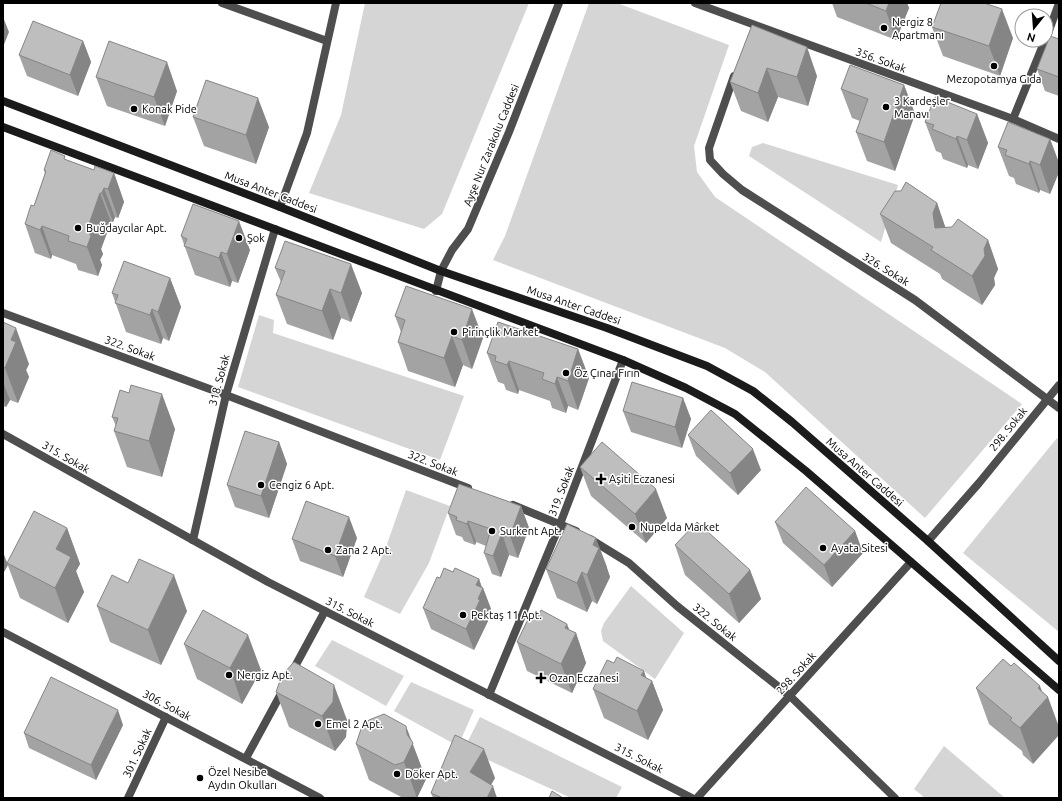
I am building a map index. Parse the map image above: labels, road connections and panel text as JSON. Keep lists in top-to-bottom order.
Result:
{
  "streets": {
    "main road": ["Musa Anter Caddesi"],
    "street": [
      "356. Sokak",
      "Ayşe Nur Zarakolu Caddesi",
      "326. Sokak",
      "322. Sokak",
      "318. Sokak",
      "298. Sokak",
      "315. Sokak",
      "319. Sokak",
      "306. Sokak",
      "301. Sokak"
    ]
  },
  "crossings": [
    ["Ayşe Nur Zarakolu Caddesi", "Musa Anter Caddesi"],
    ["Musa Anter Caddesi", "298. Sokak"],
    ["326. Sokak", "298. Sokak"],
    ["322. Sokak", "318. Sokak"],
    ["322. Sokak", "298. Sokak"],
    ["322. Sokak", "319. Sokak"],
    ["318. Sokak", "315. Sokak"],
    ["315. Sokak", "319. Sokak"],
    ["306. Sokak", "301. Sokak"]
  ],
  "places": {
    "other": [
      "Nergiz 8 Apartmanı",
      "Mezopotamya Gıda",
      "3 Kardeşler Manavı",
      "Konak Pide",
      "Buğdaycılar Apt.",
      "Şok",
      "Pirinçlik Market",
      "Öz Çınar Fırın",
      "Cengiz 6 Apt.",
      "Nupelda Market",
      "Surkent Apt.",
      "Ayata Sitesi",
      "Zana 2 Apt.",
      "Pektaş 11 Apt.",
      "Nergiz Apt.",
      "Emel 2 Apt.",
      "Döker Apt.",
      "Özel Nesibe Aydın Okulları"
    ],
    "health": ["Aşiti Eczanesi", "Ozan Eczanesi"]
  },
  "north": "bottom"
}
